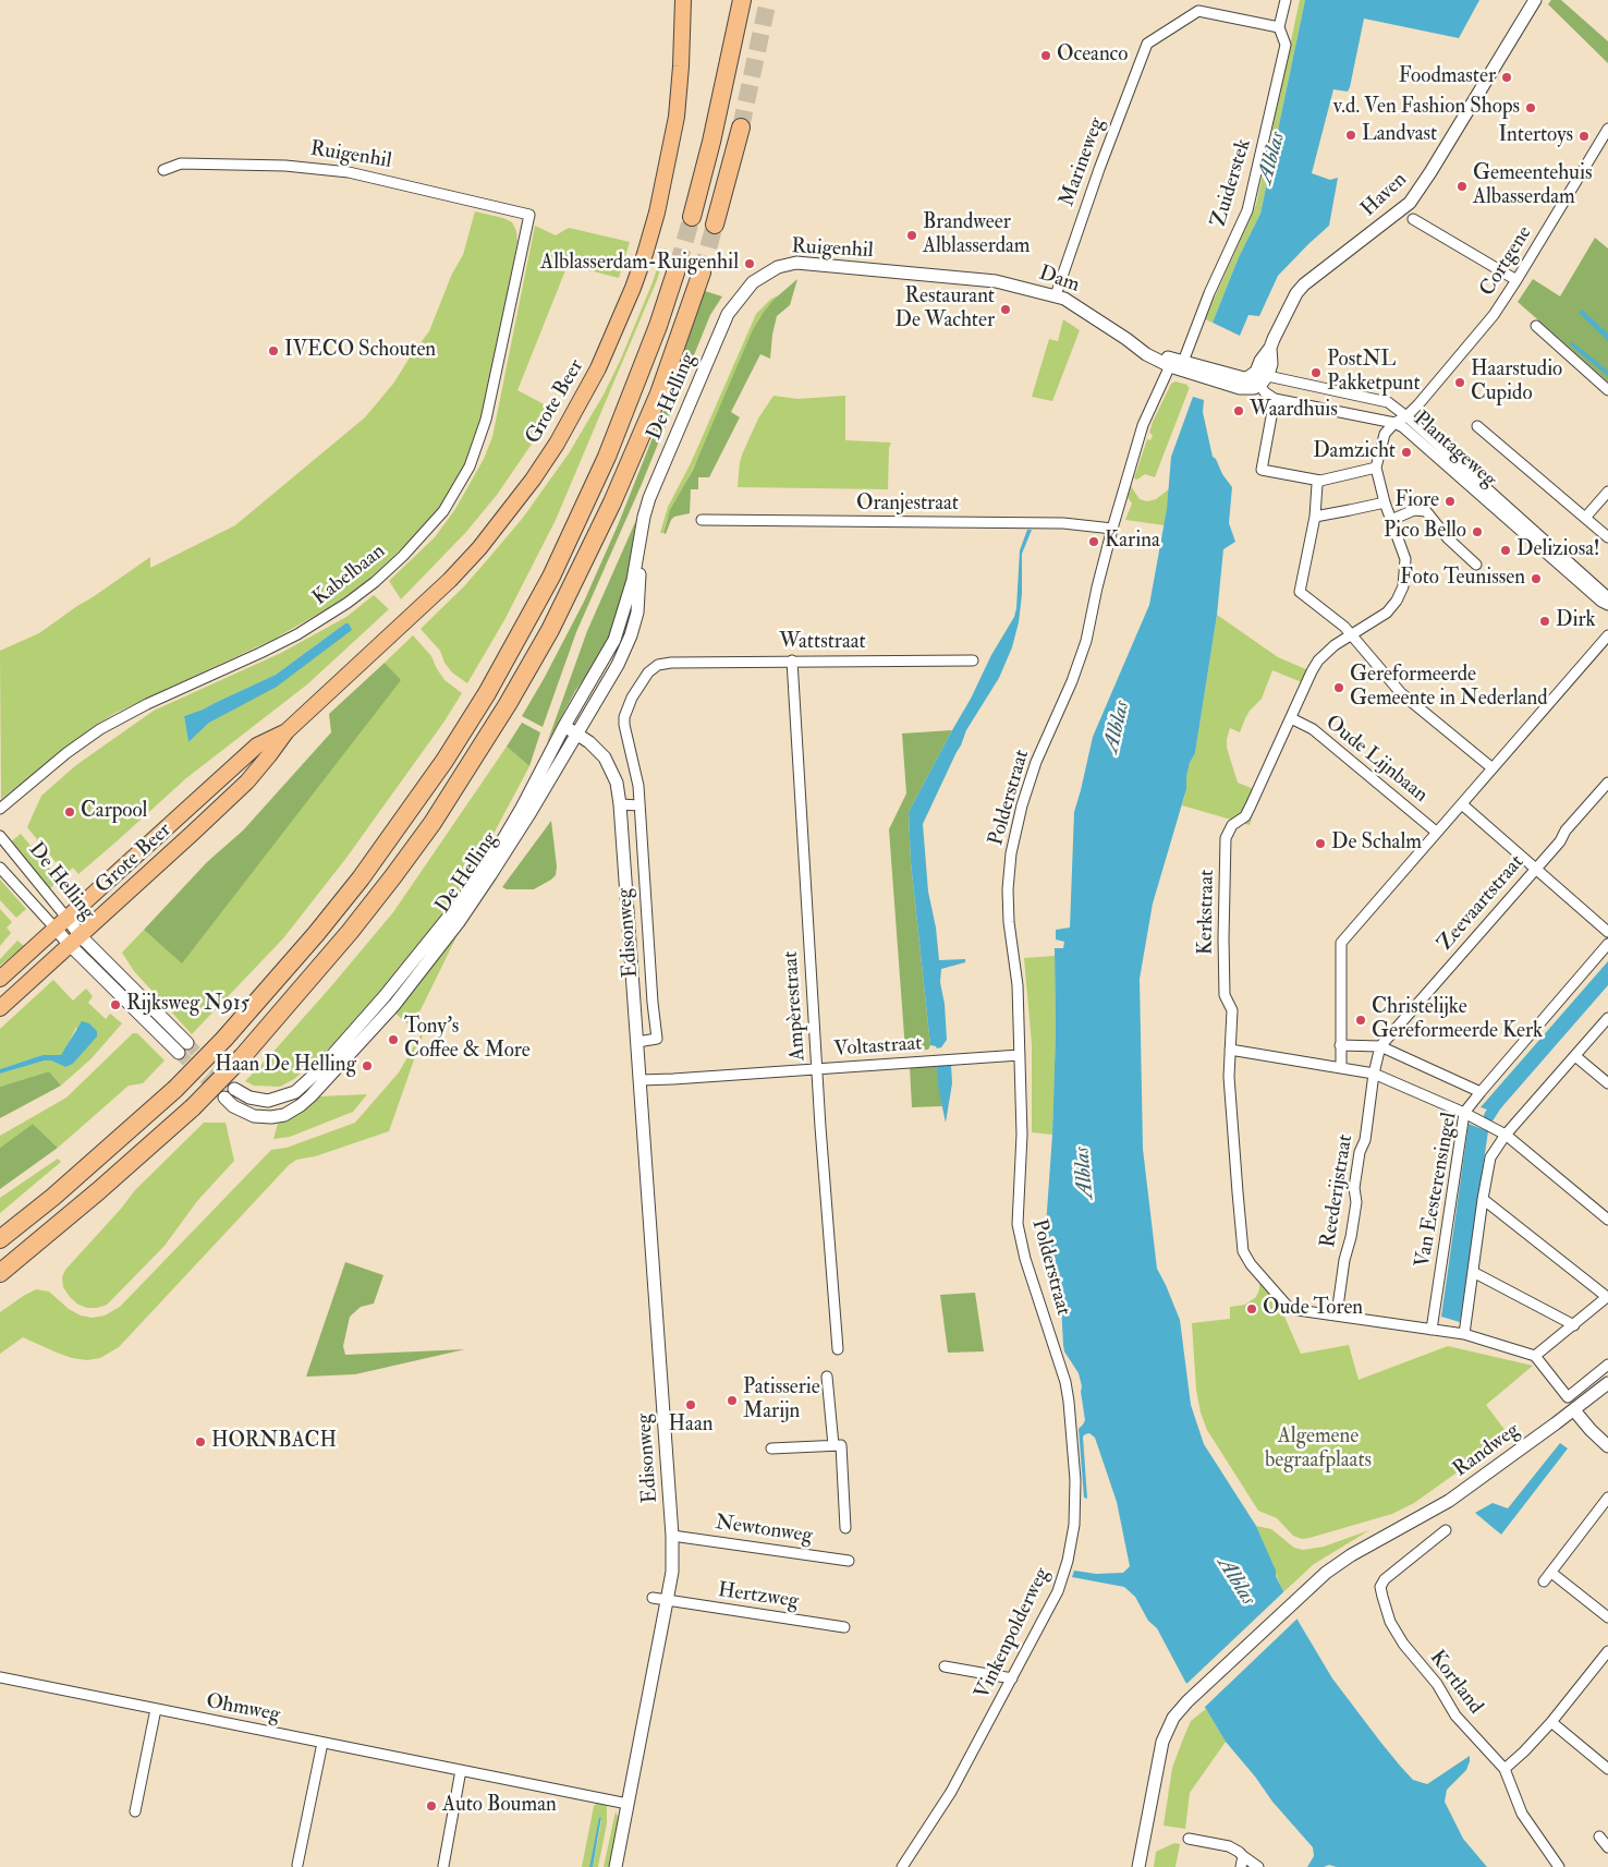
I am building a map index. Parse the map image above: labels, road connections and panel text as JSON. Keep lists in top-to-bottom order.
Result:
{
  "streets": {
    "main road": ["Grote Beer"],
    "street": [
      "Ruigenhil",
      "Marineweg",
      "Zuiderstek",
      "Haven",
      "Cortgene",
      "Dam",
      "De Helling",
      "Plantageweg",
      "Oranjestraat",
      "Kabelbaan",
      "Wattstraat",
      "Oude Lijnbaan",
      "Polderstraat",
      "Zeevaartstraat",
      "Kerkstraat",
      "Edisonweg",
      "Ampèrestraat",
      "Voltastraat",
      "Van Eesterensingel",
      "Reederijstraat",
      "Randweg",
      "Newtonweg",
      "Hertzweg",
      "Vinkenpolderweg",
      "Kortland",
      "Ohmweg"
    ]
  },
  "crossings": [
    ["Ruigenhil", "Dam"],
    ["Ruigenhil", "De Helling"],
    ["Ruigenhil", "Kabelbaan"],
    ["Marineweg", "Zuiderstek"],
    ["Marineweg", "Dam"],
    ["Zuiderstek", "Dam"],
    ["Zuiderstek", "Polderstraat"],
    ["Haven", "Dam"],
    ["Cortgene", "Dam"],
    ["Cortgene", "Plantageweg"],
    ["Dam", "Plantageweg"],
    ["Dam", "Polderstraat"],
    ["De Helling", "Grote Beer"],
    ["De Helling", "Edisonweg"],
    ["Plantageweg", "Kerkstraat"],
    ["Oranjestraat", "Polderstraat"],
    ["Wattstraat", "Edisonweg"],
    ["Wattstraat", "Ampèrestraat"],
    ["Oude Lijnbaan", "Kerkstraat"],
    ["Polderstraat", "Voltastraat"],
    ["Polderstraat", "Vinkenpolderweg"],
    ["Zeevaartstraat", "Reederijstraat"],
    ["Kerkstraat", "Van Eesterensingel"],
    ["Kerkstraat", "Reederijstraat"],
    ["Edisonweg", "Voltastraat"],
    ["Edisonweg", "Newtonweg"],
    ["Edisonweg", "Hertzweg"],
    ["Edisonweg", "Ohmweg"],
    ["Ampèrestraat", "Voltastraat"]
  ],
  "water": ["Alblas"],
  "parks": ["Algemene begraafplaats"],
  "places": [
    "Oceanco",
    "Foodmaster",
    "v.d. Ven Fashion Shops",
    "Landvast",
    "Intertoys",
    "Gemeentehuis Albasserdam",
    "Brandweer Alblasserdam",
    "Alblasserdam-Ruigenhil",
    "Restaurant De Wachter",
    "IVECO Schouten",
    "PostNL Pakketpunt",
    "Haarstudio Cupido",
    "Waardhuis",
    "Damzicht",
    "Fiore",
    "Pico Bello",
    "Karina",
    "Deliziosa!",
    "Foto Teunissen",
    "Dirk",
    "Gereformeerde Gemeente in Nederland",
    "Carpool",
    "De Schalm",
    "Rijksweg N915",
    "Christelijke Gereformeerde Kerk",
    "Tony's Coffee & More",
    "Haan De Helling",
    "Oude Toren",
    "Patisserie Marijn",
    "Haan",
    "HORNBACH",
    "Auto Bouman"
  ]
}
